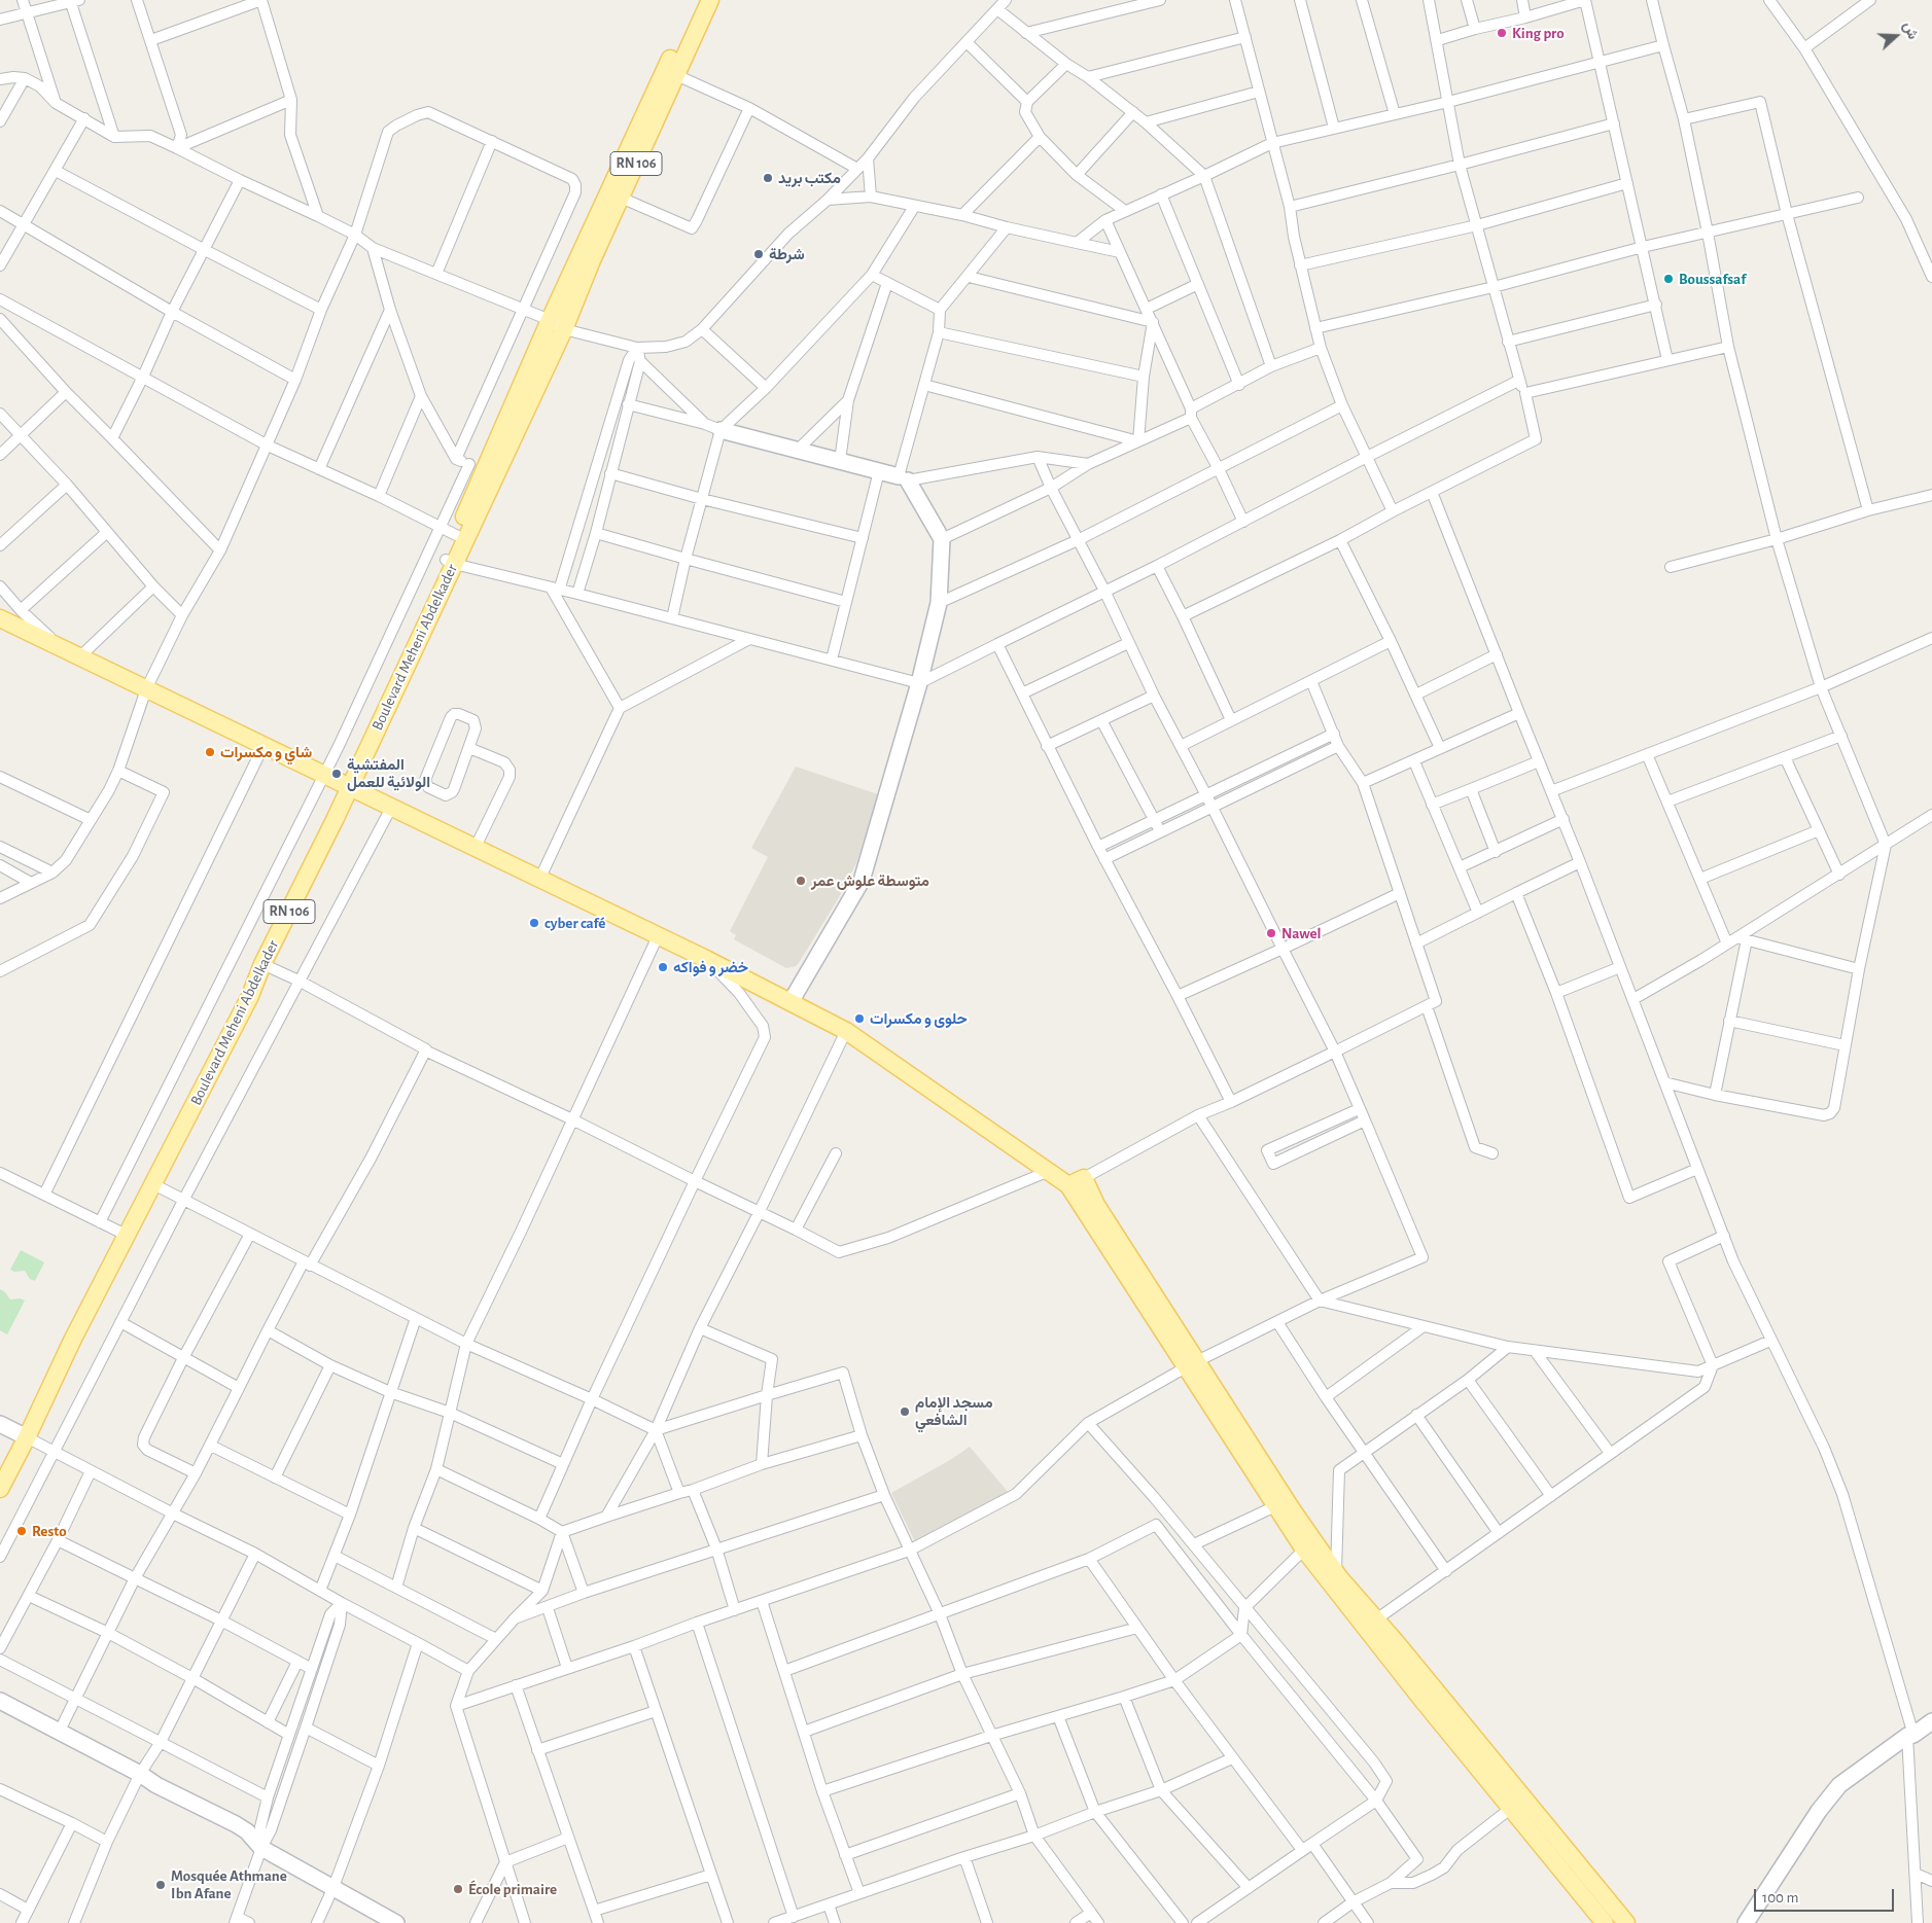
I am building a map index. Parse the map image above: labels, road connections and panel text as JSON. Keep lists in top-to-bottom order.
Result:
{
  "streets": {
    "main road": ["RN 106", "Boulevard Meheni Abdelkader"]
  },
  "crossings": [
    ["RN 106", "Boulevard Meheni Abdelkader"]
  ],
  "places": [
    "King pro",
    "مكتب بريد",
    "شرطة",
    "Boussafsaf",
    "شاي و مكسرات",
    "المفتشية الولائية للعمل",
    "متوسطة علوش عمر",
    "cyber café",
    "Nawel",
    "خضر و فواكه",
    "حلوى و مكسرات",
    "مسجد الإمام الشافعي",
    "Resto",
    "Mosquée Athmane Ibn Afane",
    "École primaire"
  ],
  "scale_bar": "100 m",
  "north": "right"
}
